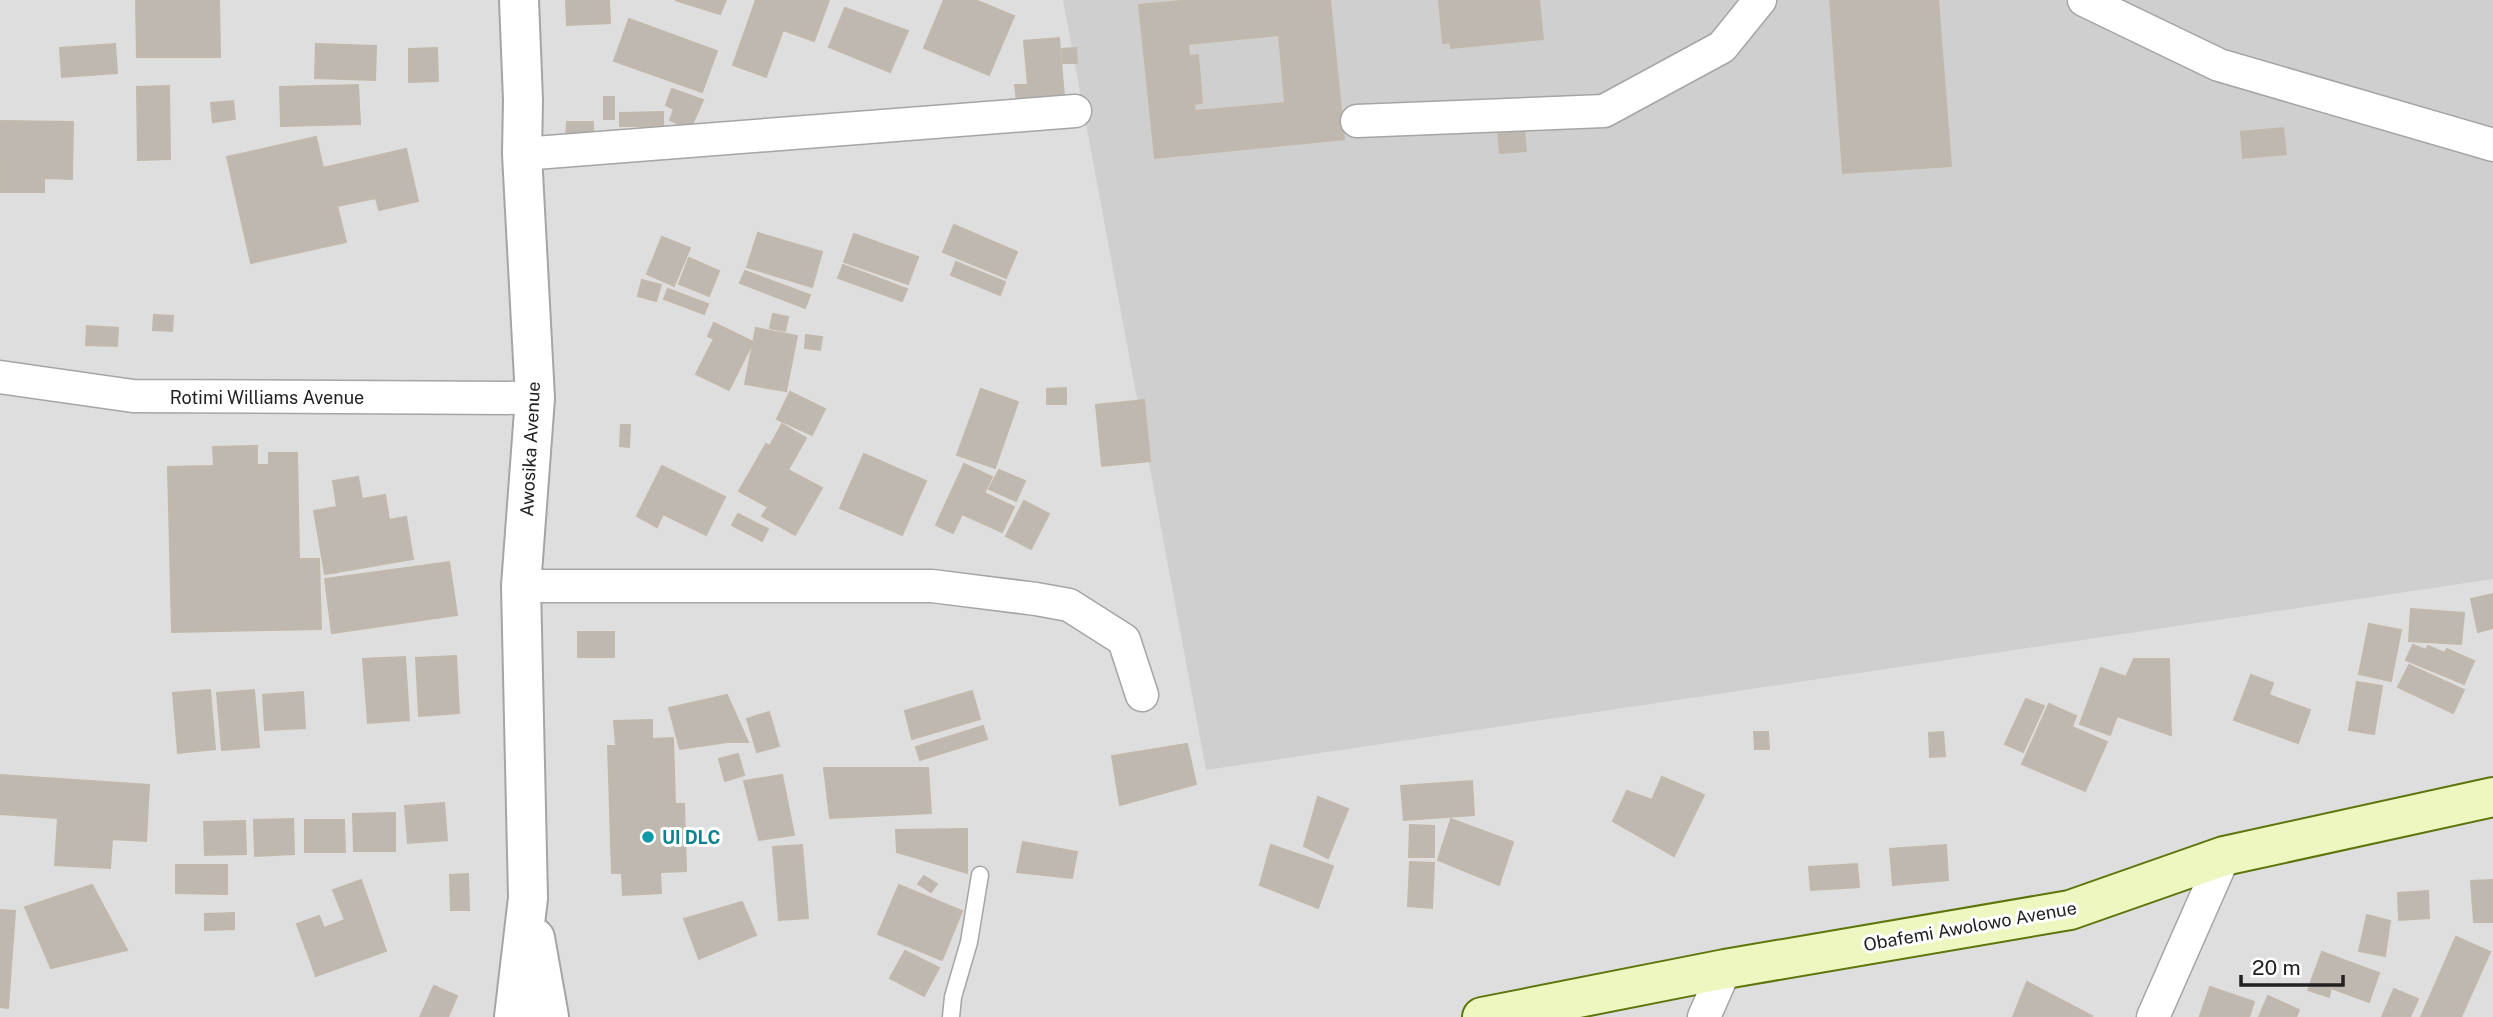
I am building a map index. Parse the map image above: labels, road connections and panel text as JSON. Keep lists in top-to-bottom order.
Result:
{
  "streets": {
    "main road": ["Obafemi Awolowo Avenue"],
    "street": ["Rotimi Williams Avenue", "Awosika Avenue"]
  },
  "crossings": [
    ["Rotimi Williams Avenue", "Awosika Avenue"]
  ],
  "places": ["UI DLC"],
  "scale_bar": "20 m"
}
